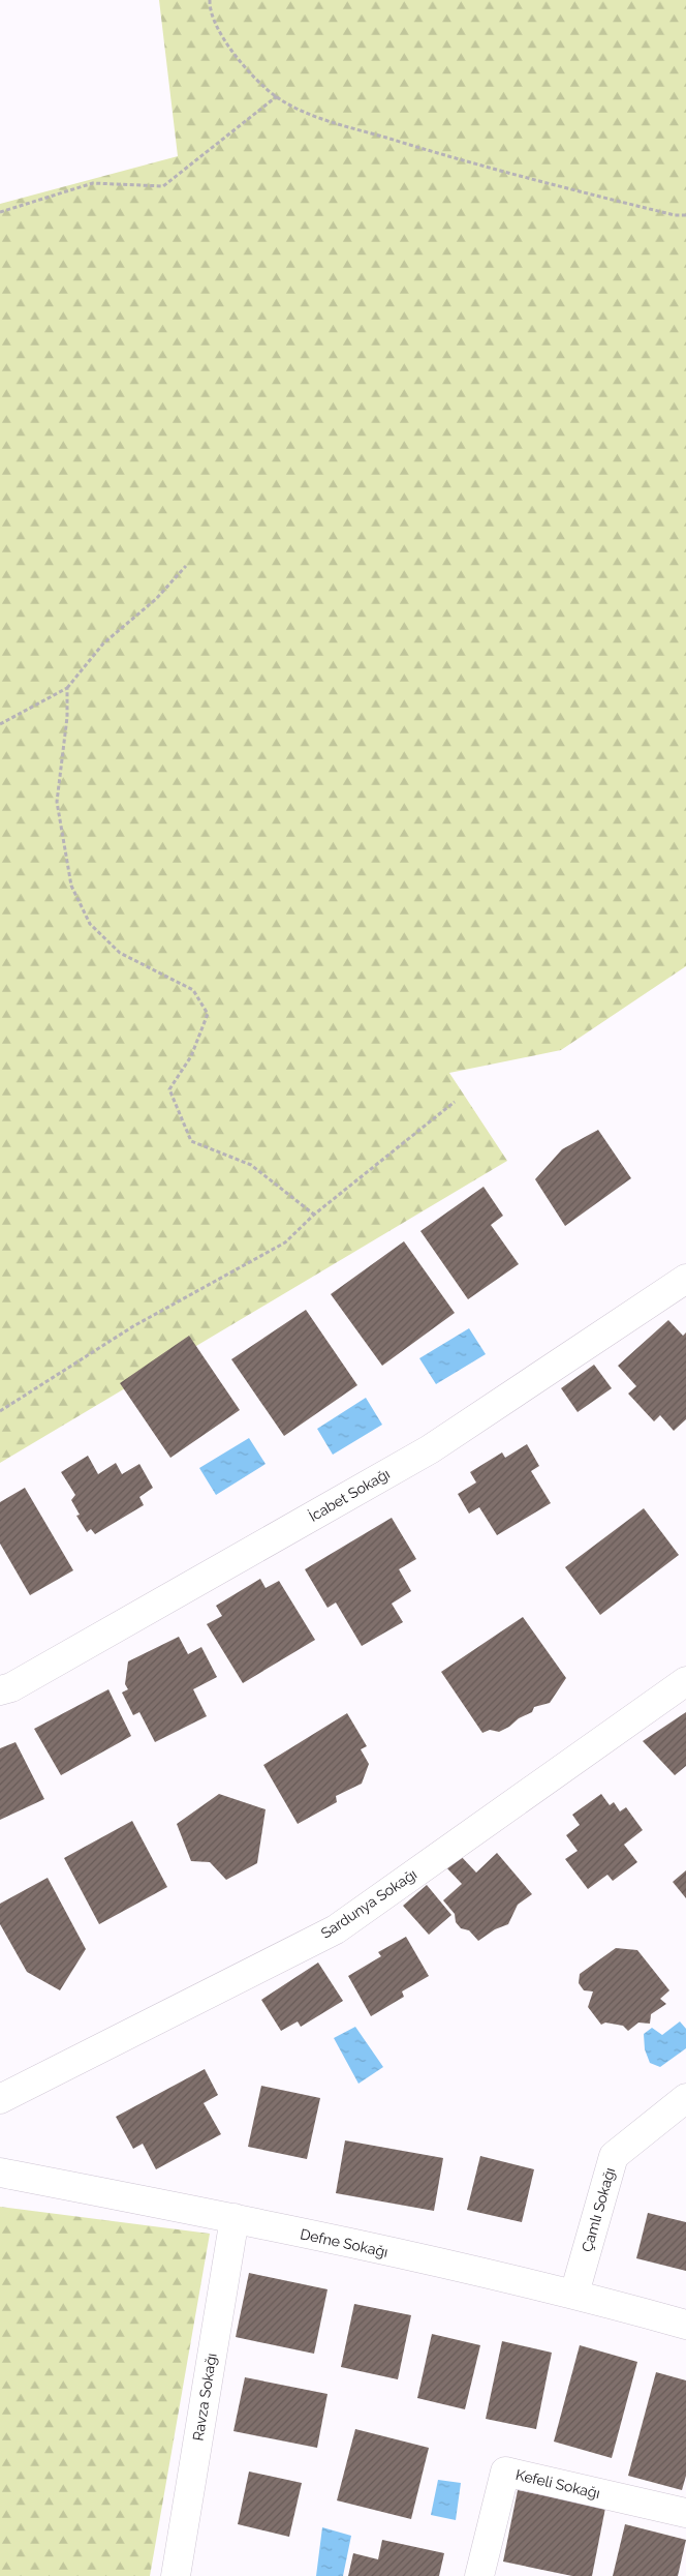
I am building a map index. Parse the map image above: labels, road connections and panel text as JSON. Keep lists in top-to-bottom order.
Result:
{
  "streets": {
    "street": [
      "İcabet Sokağı",
      "Sardunya Sokağı",
      "Çamlı Sokağı",
      "Defne Sokağı",
      "Ravza Sokağı",
      "Kefeli Sokağı"
    ]
  },
  "crossings": [
    ["Çamlı Sokağı", "Defne Sokağı"],
    ["Defne Sokağı", "Ravza Sokağı"]
  ]
}
